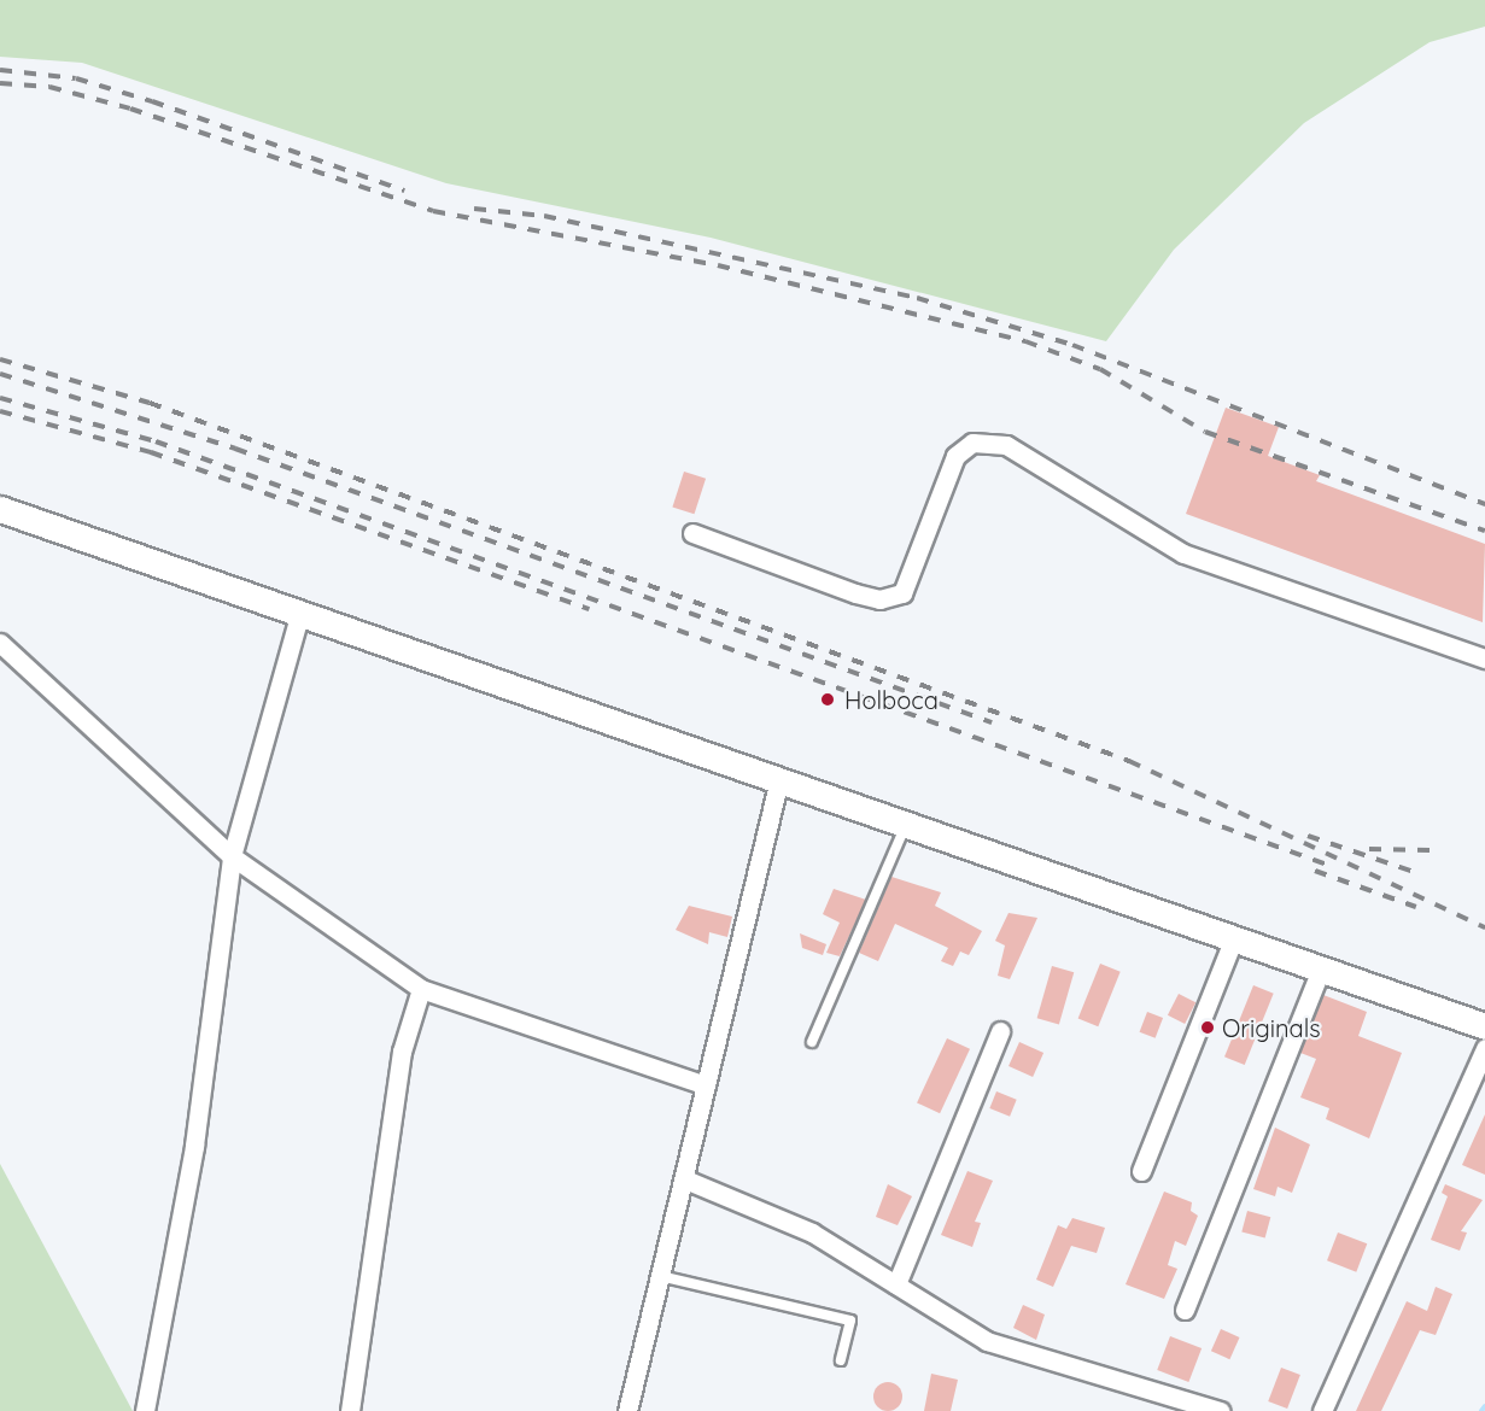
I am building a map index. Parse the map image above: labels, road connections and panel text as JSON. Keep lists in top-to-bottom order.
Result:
{
  "places": ["Holboca", "Originals"]
}
